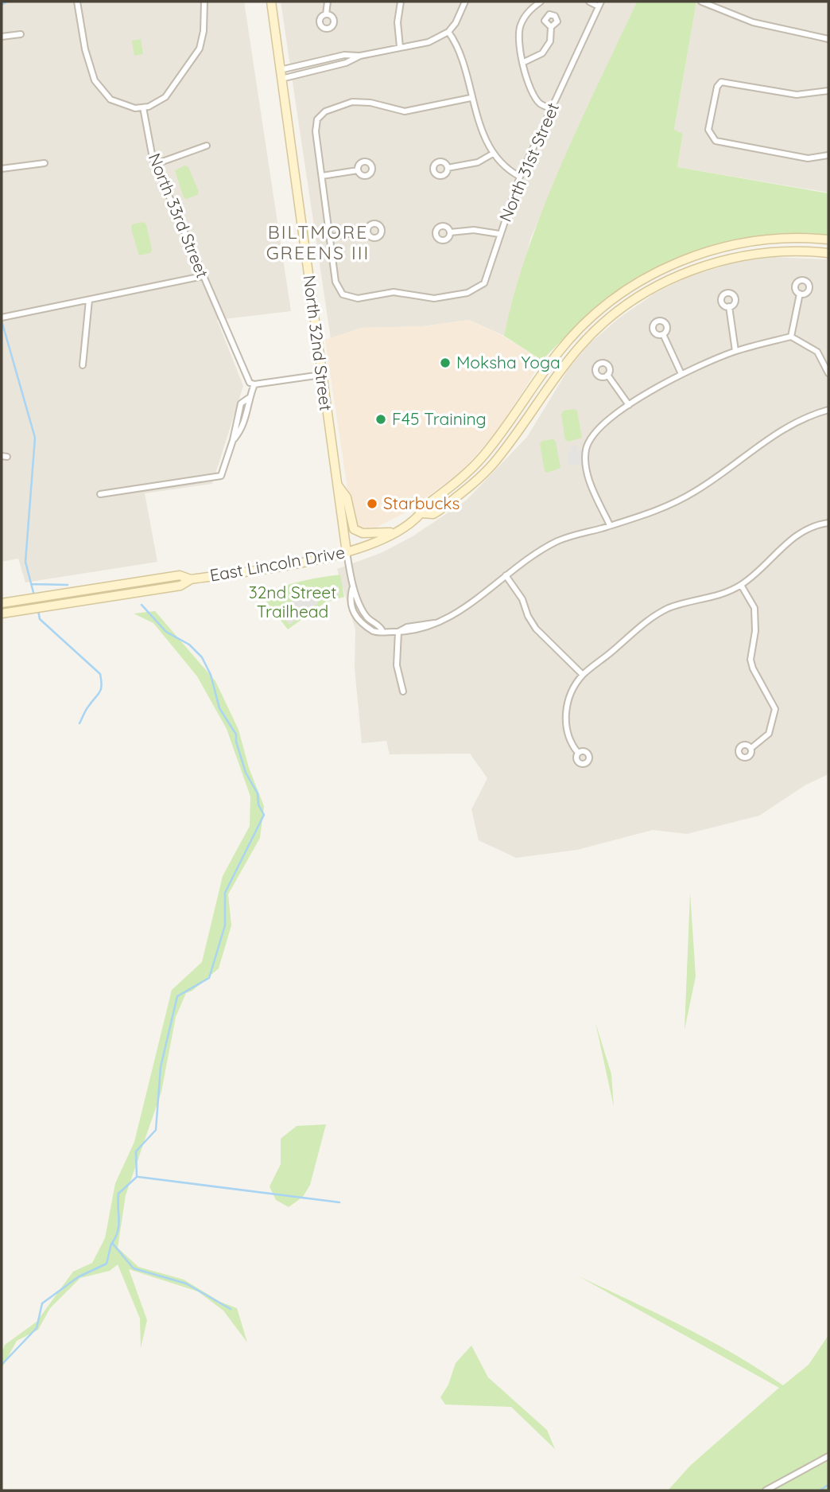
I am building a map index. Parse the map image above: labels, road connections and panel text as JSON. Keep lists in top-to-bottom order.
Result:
{
  "streets": {
    "main road": ["North 32nd Street", "East Lincoln Drive"],
    "street": ["North 31st Street", "North 33rd Street"]
  },
  "crossings": [
    ["North 32nd Street", "East Lincoln Drive"]
  ],
  "districts": ["BILTMORE GREENS III"],
  "parks": ["32nd Street Trailhead"],
  "places": ["Moksha Yoga", "F45 Training", "Starbucks"]
}
